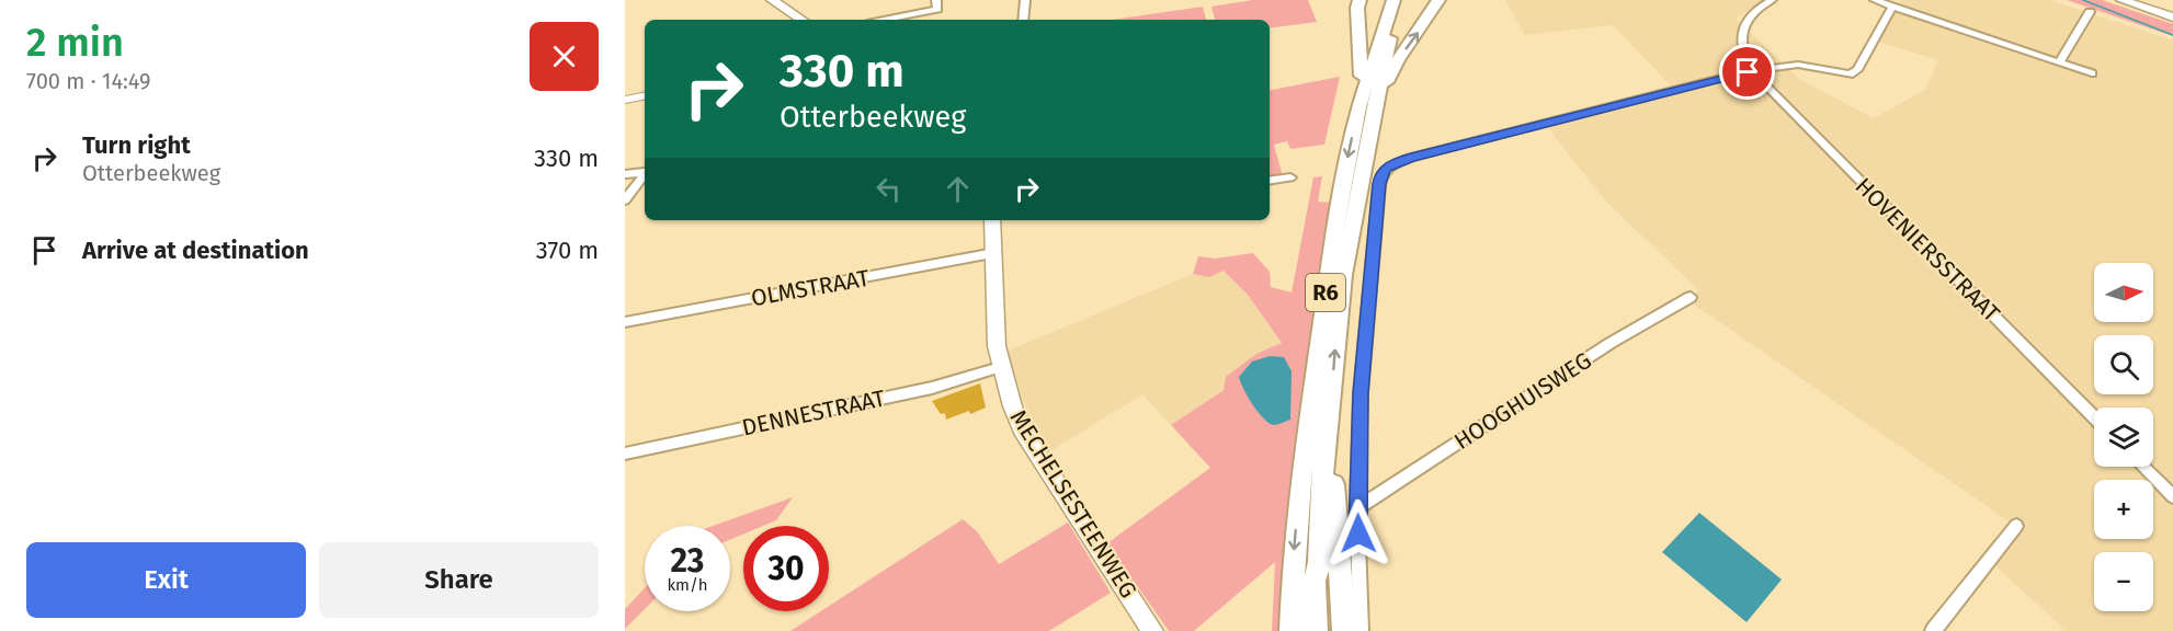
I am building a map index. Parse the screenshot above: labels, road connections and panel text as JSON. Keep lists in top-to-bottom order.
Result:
{
  "streets": {
    "main road": ["R6", "MECHELSESTEENWEG"],
    "street": [
      "HOVENIERSSTRAAT",
      "OLMSTRAAT",
      "HOOGHUISWEG",
      "DENNESTRAAT"
    ]
  },
  "crossings": [
    ["OLMSTRAAT", "MECHELSESTEENWEG"],
    ["DENNESTRAAT", "MECHELSESTEENWEG"]
  ],
  "north": "right",
  "page": {
    "heading": ["2 min", "700 m · 14:49"],
    "turn": ["330 m", "Otterbeekweg"],
    "list": [
      {
        "name": "Turn right",
        "note": "Otterbeekweg",
        "value": "330 m"
      },
      {
        "name": "Arrive at destination",
        "value": "370 m"
      }
    ],
    "map_buttons": ["+", "−"],
    "speed": "23 km/h",
    "limit": "30",
    "buttons": ["Exit", "Share"]
  }
}
